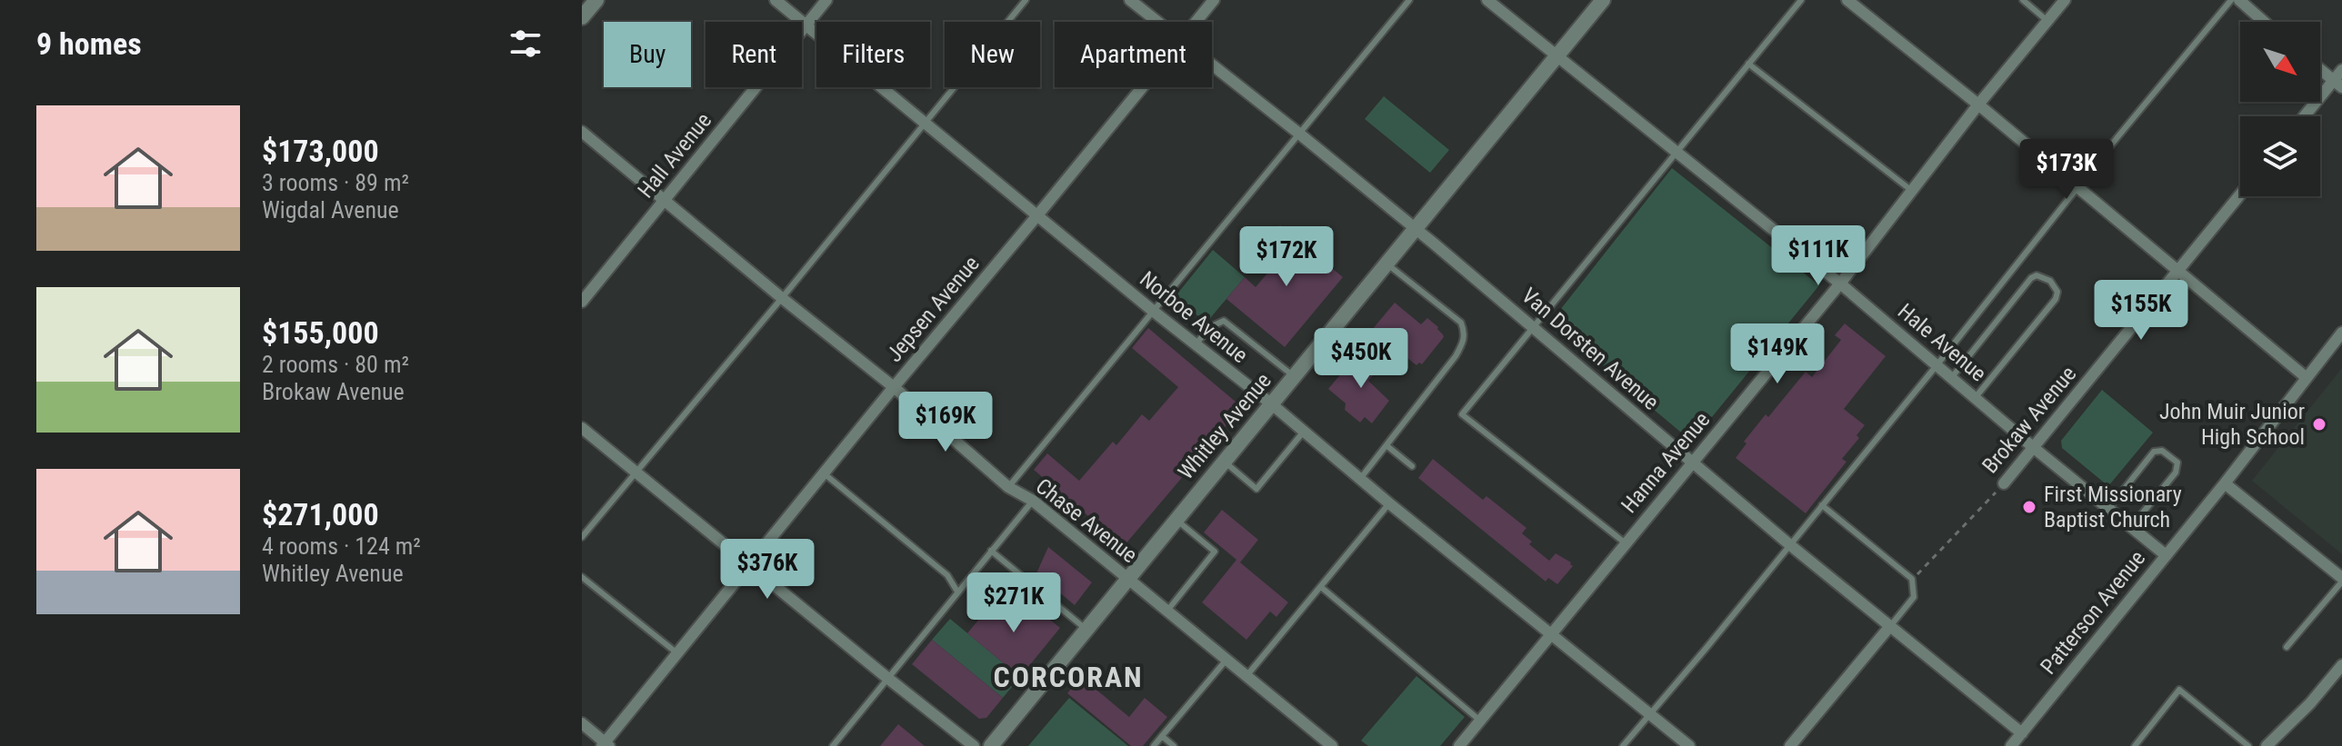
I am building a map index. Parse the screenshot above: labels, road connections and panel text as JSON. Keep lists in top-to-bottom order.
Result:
{
  "streets": {
    "street": [
      "Hall Avenue",
      "Jepsen Avenue",
      "Norboe Avenue",
      "Hale Avenue",
      "Van Dorsten Avenue",
      "Brokaw Avenue",
      "Whitley Avenue",
      "Hanna Avenue",
      "Chase Avenue",
      "Patterson Avenue"
    ]
  },
  "crossings": [
    ["Hall Avenue", "Norboe Avenue"],
    ["Hall Avenue", "Chase Avenue"],
    ["Jepsen Avenue", "Norboe Avenue"],
    ["Jepsen Avenue", "Chase Avenue"],
    ["Norboe Avenue", "Whitley Avenue"],
    ["Norboe Avenue", "Hanna Avenue"],
    ["Hale Avenue", "Brokaw Avenue"],
    ["Hale Avenue", "Whitley Avenue"],
    ["Hale Avenue", "Hanna Avenue"],
    ["Hale Avenue", "Patterson Avenue"],
    ["Van Dorsten Avenue", "Whitley Avenue"],
    ["Van Dorsten Avenue", "Hanna Avenue"],
    ["Van Dorsten Avenue", "Patterson Avenue"],
    ["Whitley Avenue", "Chase Avenue"]
  ],
  "districts": ["CORCORAN"],
  "places": ["John Muir Junior High School", "First Missionary Baptist Church"],
  "north": "bottom right",
  "page": {
    "heading": "9 homes",
    "chip": [
      "Buy",
      "Rent",
      "Filters",
      "New",
      "Apartment"
    ],
    "list": [
      {
        "name": "$173,000",
        "note": "3 rooms · 89 m² · Wigdal Avenue"
      },
      {
        "name": "$155,000",
        "note": "2 rooms · 80 m² · Brokaw Avenue"
      },
      {
        "name": "$271,000",
        "note": "4 rooms · 124 m² · Whitley Avenue"
      }
    ],
    "price": [
      "$173K",
      "$111K",
      "$172K",
      "$155K",
      "$149K",
      "$450K",
      "$169K",
      "$376K",
      "$271K"
    ]
  }
}
